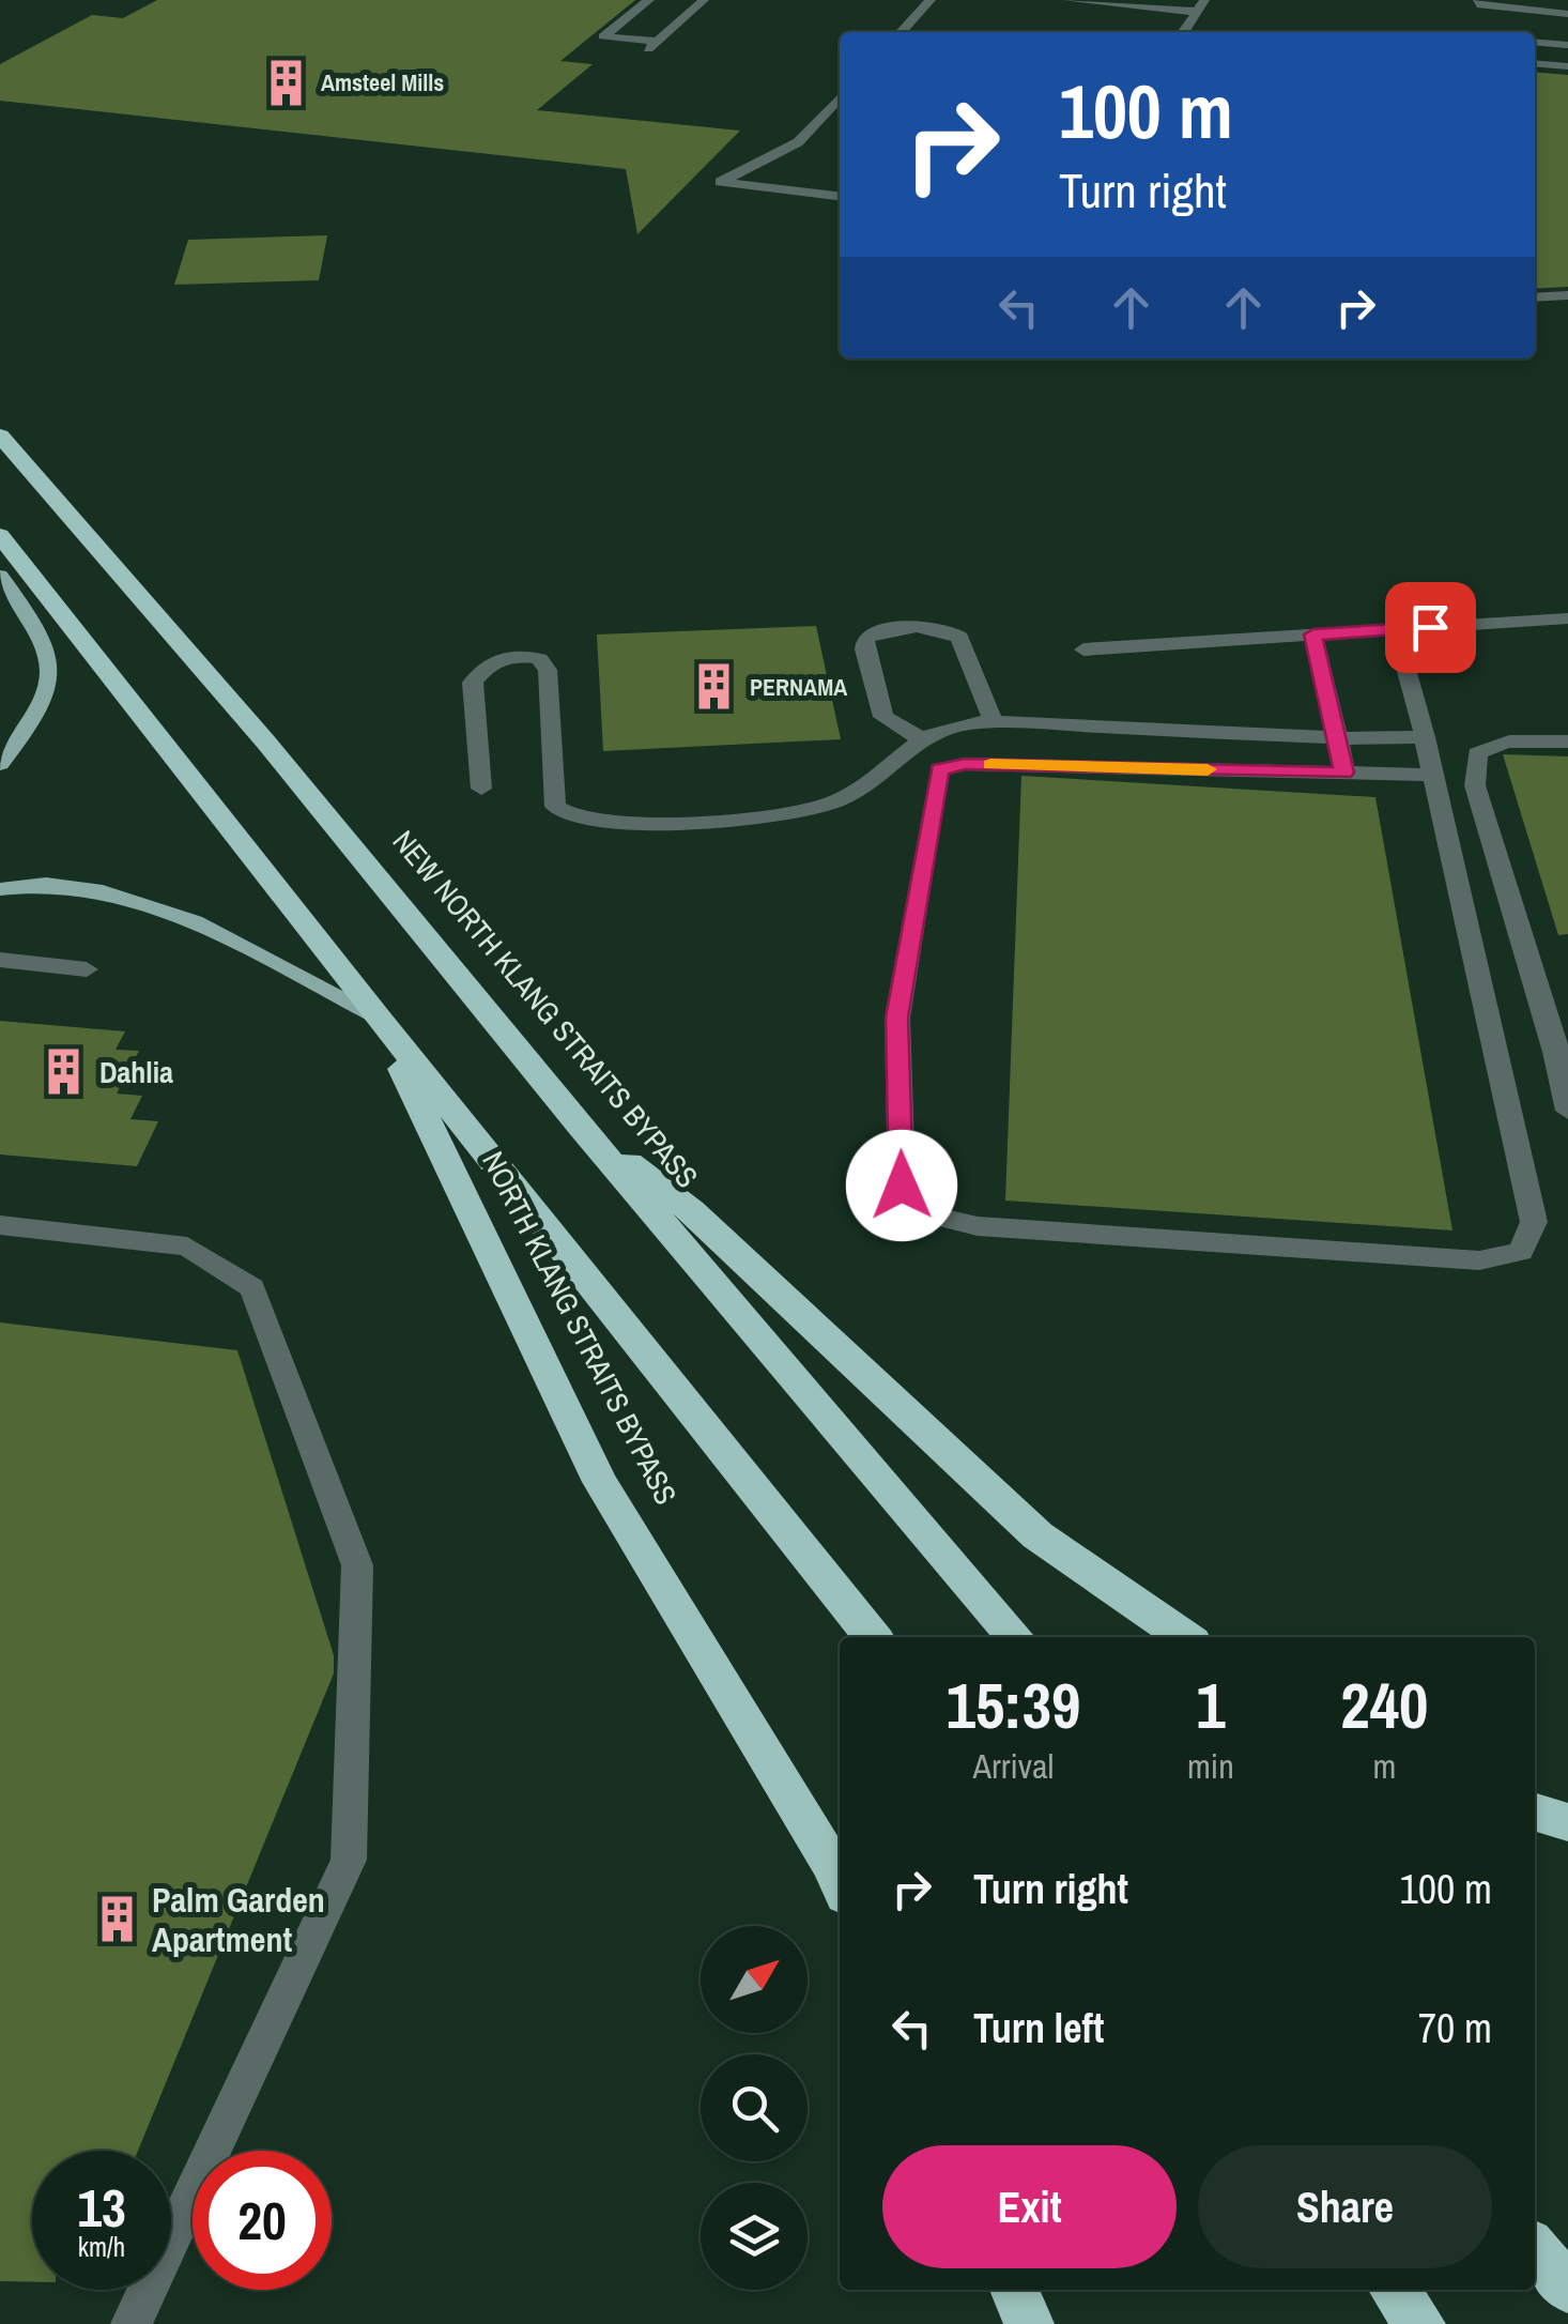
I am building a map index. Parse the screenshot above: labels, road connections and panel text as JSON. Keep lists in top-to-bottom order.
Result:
{
  "streets": {
    "highway": ["NEW NORTH KLANG STRAITS BYPASS", "NORTH KLANG STRAITS BYPASS"]
  },
  "places": {
    "building": [
      "Amsteel Mills",
      "PERNAMA",
      "Dahlia",
      "Palm Garden Apartment"
    ]
  },
  "north": "top right",
  "page": {
    "turn": ["100 m", "Turn right"],
    "eta": [
      "15:39",
      "Arrival",
      "1",
      "min",
      "240",
      "m"
    ],
    "list": [
      {
        "name": "Turn right",
        "value": "100 m"
      },
      {
        "name": "Turn left",
        "value": "70 m"
      }
    ],
    "buttons": ["Exit", "Share"],
    "speed": "13 km/h",
    "limit": "20"
  }
}
